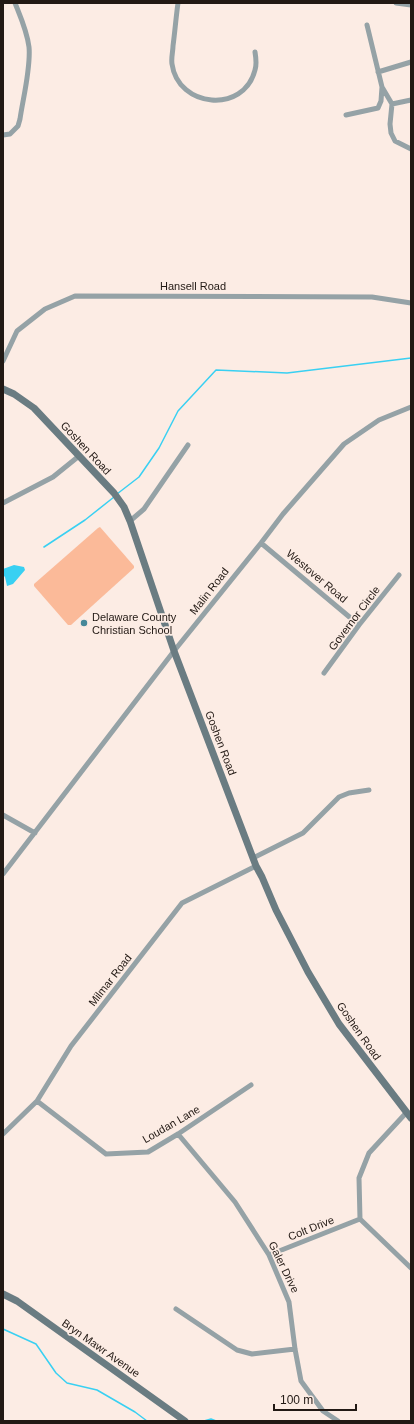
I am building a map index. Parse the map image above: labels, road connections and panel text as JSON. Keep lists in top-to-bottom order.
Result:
{
  "streets": {
    "street": [
      "Hansell Road",
      "Goshen Road",
      "Westover Road",
      "Malin Road",
      "Governor Circle",
      "Milmar Road",
      "Loudan Lane",
      "Colt Drive",
      "Galer Drive",
      "Bryn Mawr Avenue"
    ]
  },
  "crossings": [
    ["Goshen Road", "Malin Road"],
    ["Goshen Road", "Milmar Road"],
    ["Westover Road", "Malin Road"],
    ["Westover Road", "Governor Circle"],
    ["Milmar Road", "Loudan Lane"],
    ["Loudan Lane", "Galer Drive"],
    ["Colt Drive", "Galer Drive"]
  ],
  "places": ["Delaware County Christian School"],
  "scale_bar": "100 m"
}
